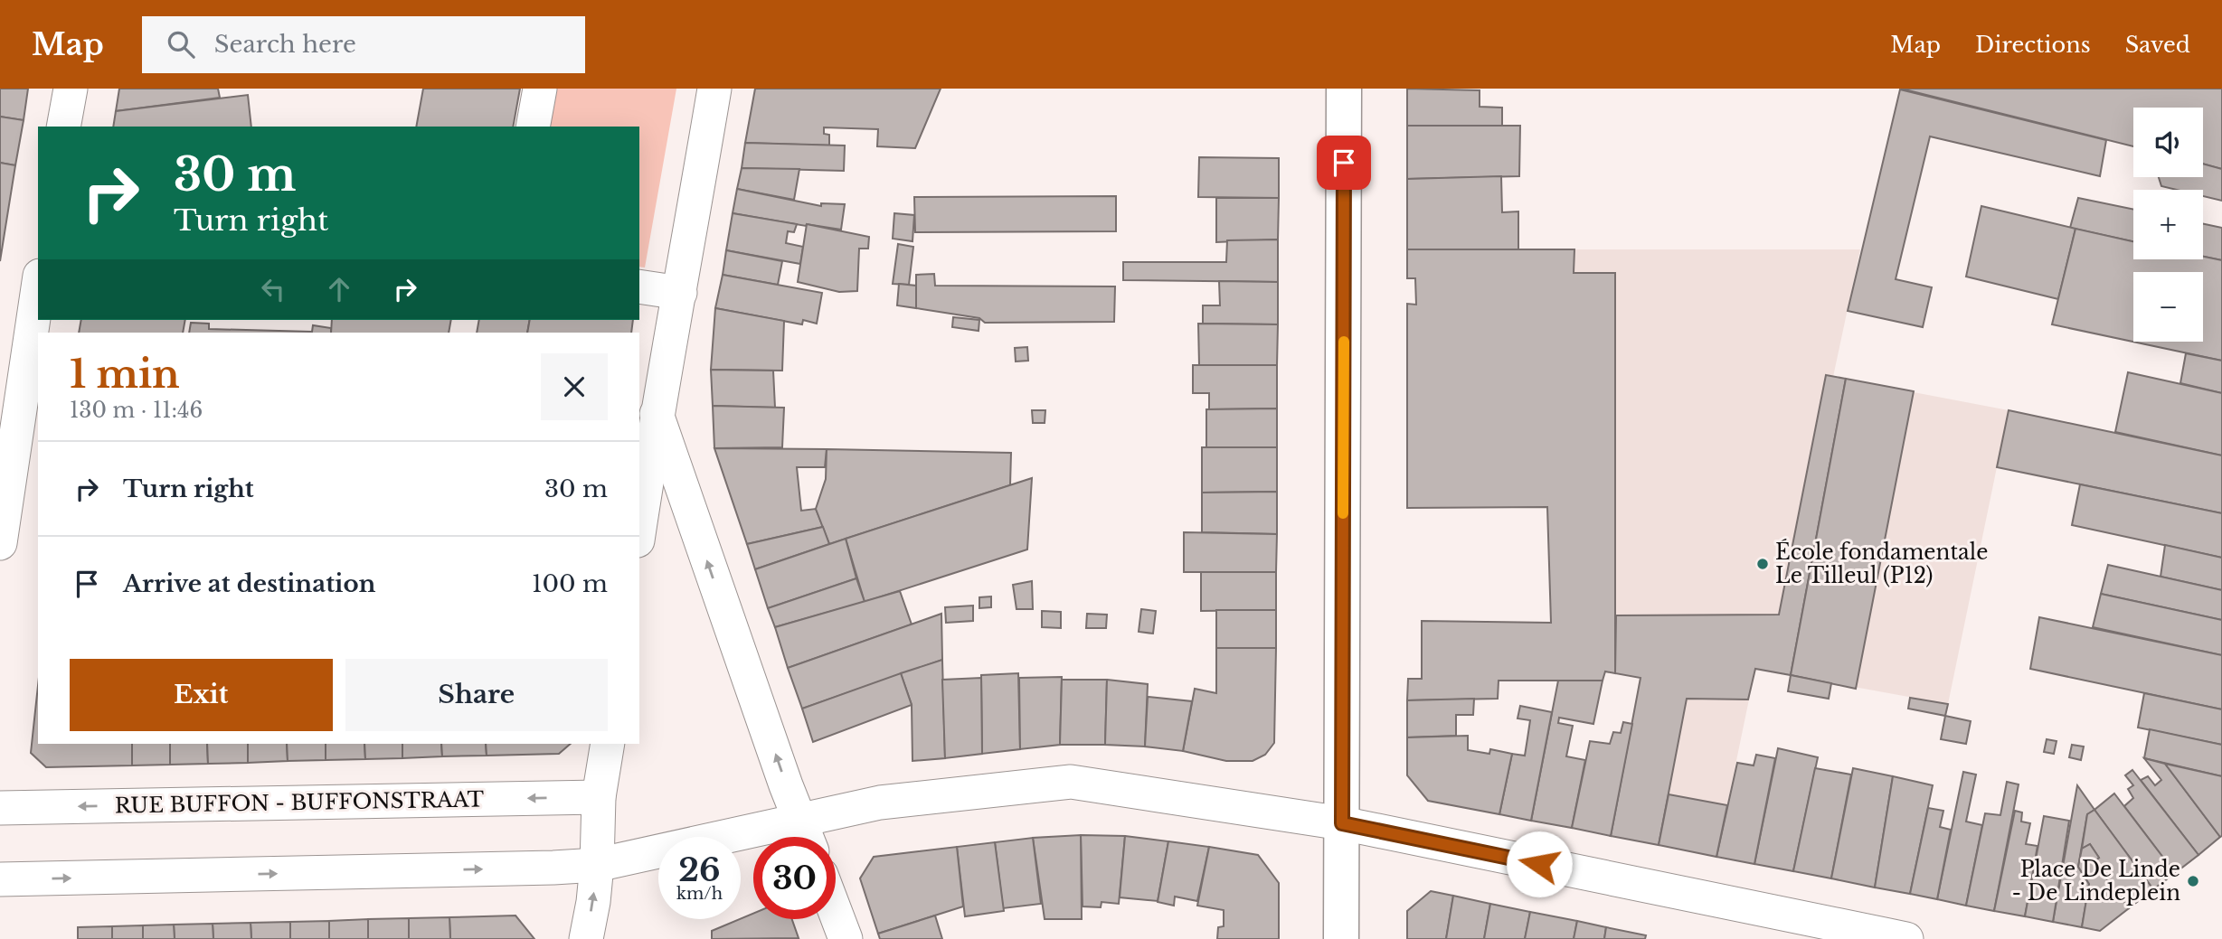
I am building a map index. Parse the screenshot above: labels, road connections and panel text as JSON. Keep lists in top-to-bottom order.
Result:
{
  "streets": {
    "street": ["RUE BUFFON - BUFFONSTRAAT"]
  },
  "places": ["École fondamentale Le Tilleul (P12)", "Place De Linde - De Lindeplein"],
  "page": {
    "header": "Map",
    "search": "Search here",
    "nav": ["Map", "Directions", "Saved"],
    "map_buttons": ["+", "−"],
    "turn": ["30 m", "Turn right"],
    "heading": ["1 min", "130 m · 11:46"],
    "list": [
      {
        "name": "Turn right",
        "value": "30 m"
      },
      {
        "name": "Arrive at destination",
        "value": "100 m"
      }
    ],
    "buttons": ["Exit", "Share"],
    "speed": "26 km/h",
    "limit": "30"
  }
}
